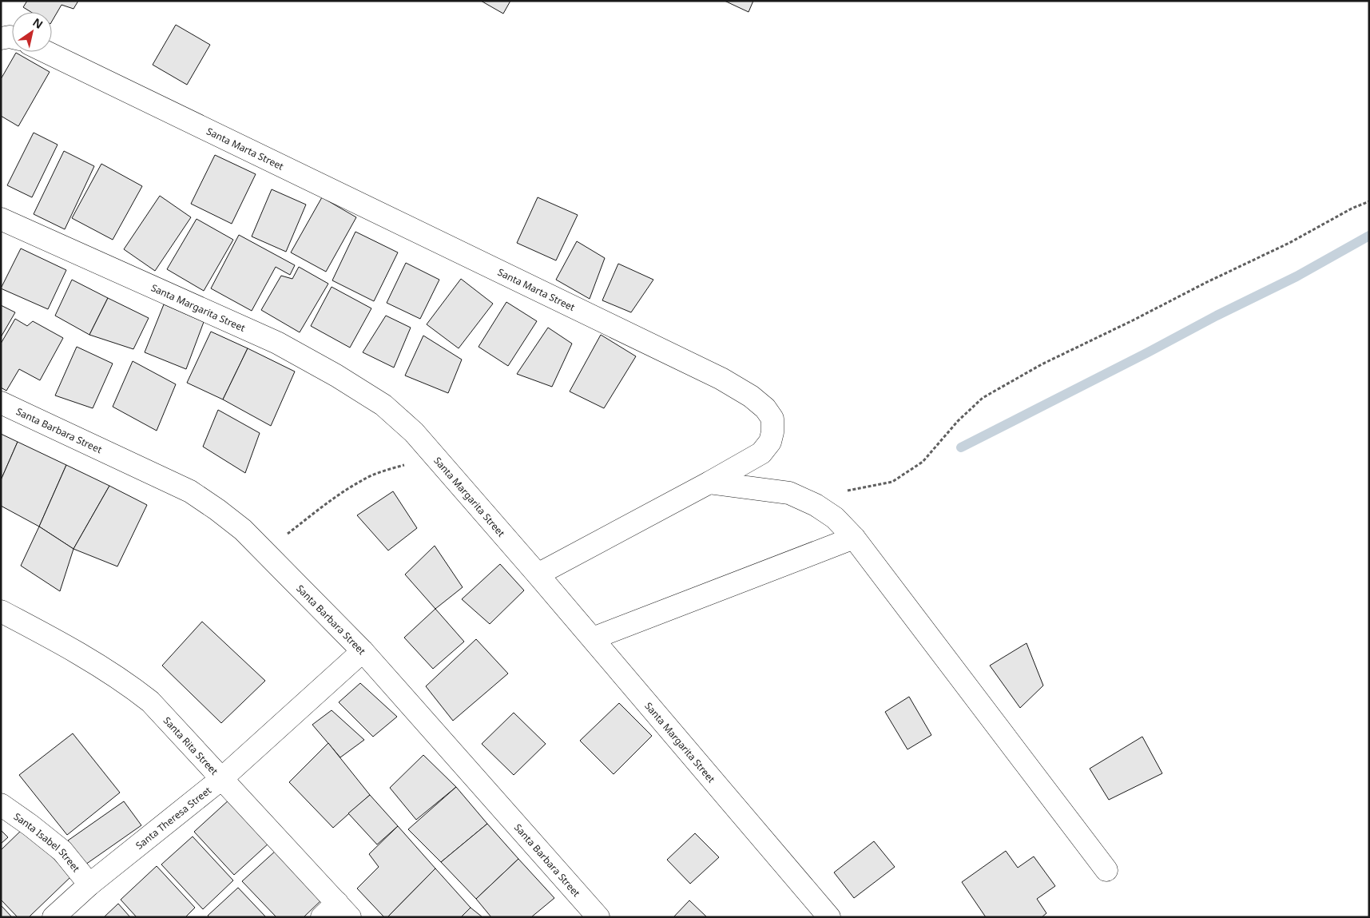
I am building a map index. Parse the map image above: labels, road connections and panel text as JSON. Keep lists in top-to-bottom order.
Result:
{
  "streets": {
    "street": [
      "Santa Marta Street",
      "Santa Margarita Street",
      "Santa Barbara Street",
      "Santa Rita Street",
      "Santa Theresa Street",
      "Santa Isabel Street"
    ]
  },
  "crossings": [
    ["Santa Marta Street", "Santa Margarita Street"],
    ["Santa Barbara Street", "Santa Theresa Street"],
    ["Santa Rita Street", "Santa Theresa Street"],
    ["Santa Theresa Street", "Santa Isabel Street"]
  ],
  "north": "top right"
}
